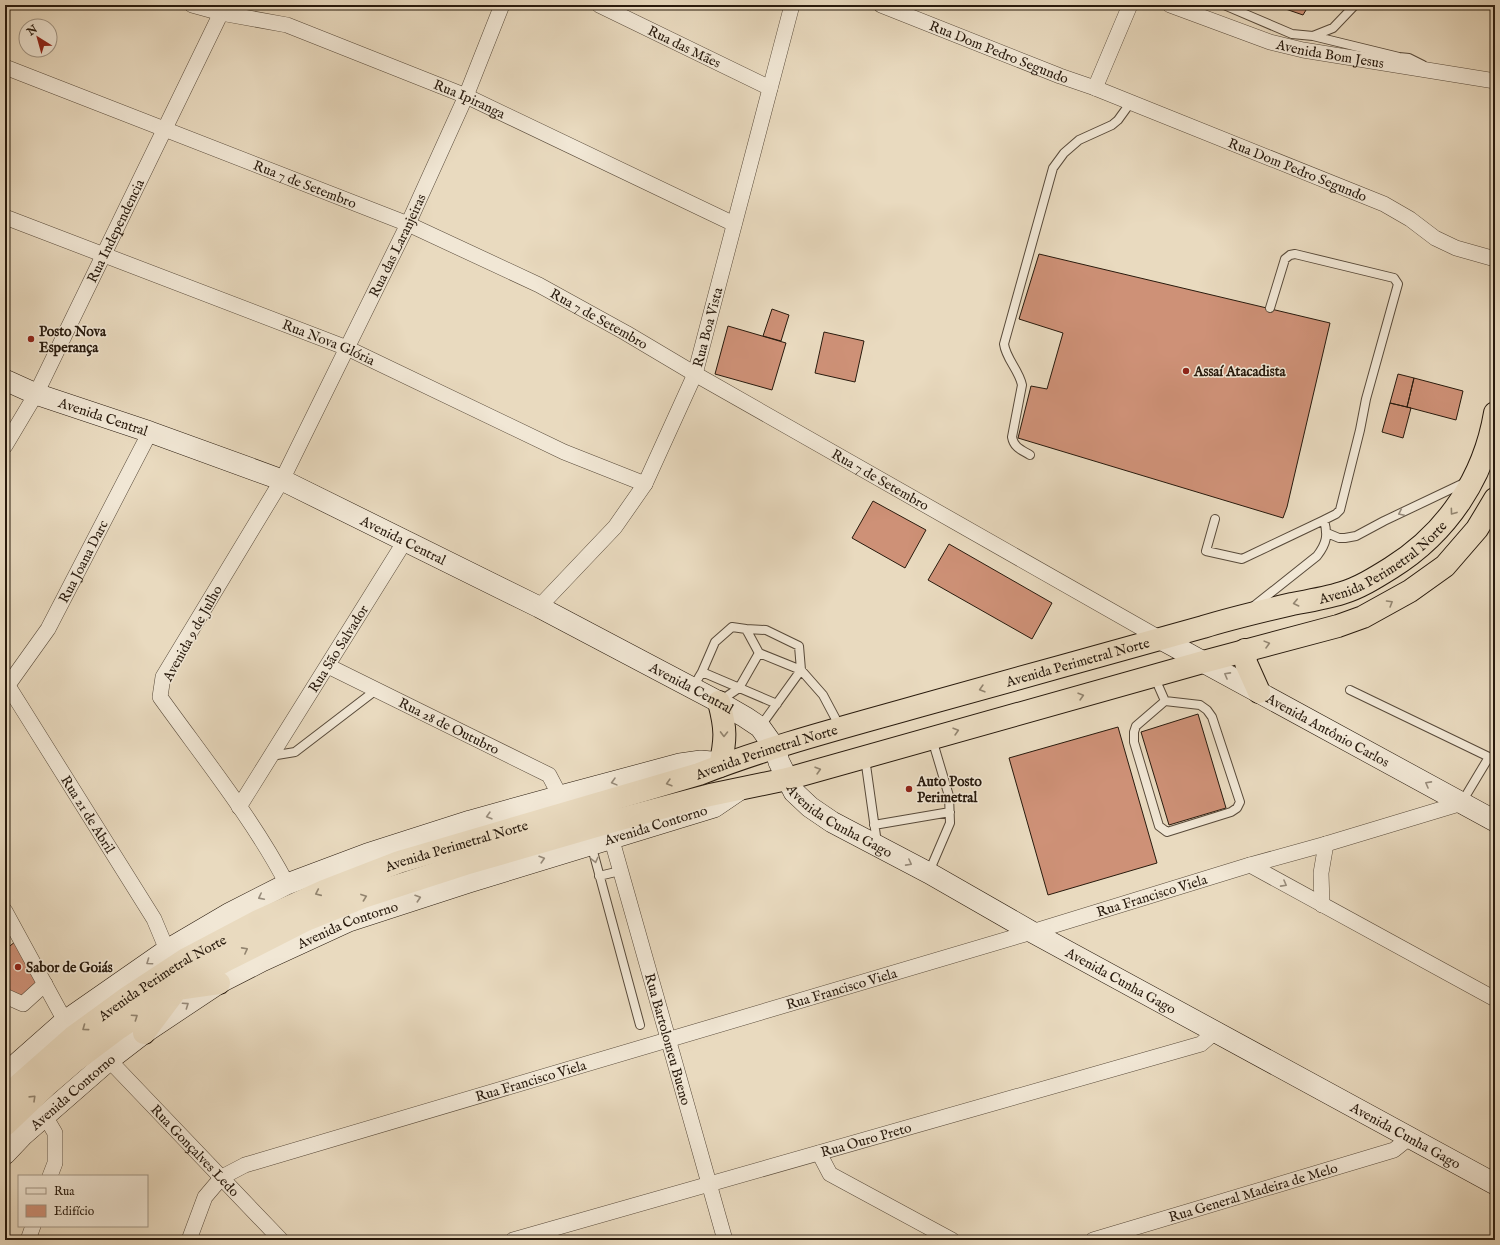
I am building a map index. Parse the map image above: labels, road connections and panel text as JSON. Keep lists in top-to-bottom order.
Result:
{
  "streets": {
    "highway": ["Avenida Perimetral Norte"],
    "street": [
      "Rua das Mães",
      "Rua Dom Pedro Segundo",
      "Avenida Bom Jesus",
      "Rua Ipiranga",
      "Rua 7 de Setembro",
      "Rua Independencia",
      "Rua das Laranjeiras",
      "Rua Boa Vista",
      "Rua Nova Glória",
      "Avenida Central",
      "Rua Joana Darc",
      "Avenida 9 de Julho",
      "Rua São Salvador",
      "Rua 28 de Outubro",
      "Avenida Antônio Carlos",
      "Rua 21 de Abril",
      "Avenida Cunha Gago",
      "Avenida Contorno",
      "Rua Francisco Viela",
      "Rua Bartolomeu Bueno",
      "Rua Ouro Preto",
      "Rua Gonçalves Ledo",
      "Rua General Madeira de Melo"
    ]
  },
  "crossings": [
    ["Rua das Mães", "Rua Boa Vista"],
    ["Rua Ipiranga", "Rua Independencia"],
    ["Rua Ipiranga", "Rua das Laranjeiras"],
    ["Rua Ipiranga", "Rua Boa Vista"],
    ["Rua 7 de Setembro", "Rua Independencia"],
    ["Rua 7 de Setembro", "Rua das Laranjeiras"],
    ["Rua 7 de Setembro", "Rua Boa Vista"],
    ["Rua 7 de Setembro", "Avenida Perimetral Norte"],
    ["Rua 7 de Setembro", "Avenida Antônio Carlos"],
    ["Rua Independencia", "Rua Nova Glória"],
    ["Rua Independencia", "Avenida Central"],
    ["Rua das Laranjeiras", "Rua Nova Glória"],
    ["Rua das Laranjeiras", "Avenida Central"],
    ["Rua das Laranjeiras", "Avenida 9 de Julho"],
    ["Rua Boa Vista", "Rua Nova Glória"],
    ["Rua Boa Vista", "Avenida Central"],
    ["Avenida Central", "Avenida Perimetral Norte"],
    ["Avenida Central", "Rua Joana Darc"],
    ["Avenida Central", "Avenida 9 de Julho"],
    ["Avenida Central", "Rua São Salvador"],
    ["Avenida Central", "Avenida Cunha Gago"],
    ["Avenida Perimetral Norte", "Avenida Antônio Carlos"],
    ["Avenida Perimetral Norte", "Avenida Cunha Gago"],
    ["Avenida Perimetral Norte", "Avenida Contorno"],
    ["Rua Joana Darc", "Rua 21 de Abril"],
    ["Avenida 9 de Julho", "Rua São Salvador"],
    ["Rua São Salvador", "Rua 28 de Outubro"],
    ["Avenida Antônio Carlos", "Rua Francisco Viela"],
    ["Avenida Cunha Gago", "Rua Francisco Viela"],
    ["Avenida Cunha Gago", "Rua Ouro Preto"],
    ["Avenida Cunha Gago", "Rua General Madeira de Melo"],
    ["Avenida Contorno", "Rua Bartolomeu Bueno"],
    ["Avenida Contorno", "Rua Gonçalves Ledo"],
    ["Rua Francisco Viela", "Rua Bartolomeu Bueno"],
    ["Rua Francisco Viela", "Rua Gonçalves Ledo"],
    ["Rua Bartolomeu Bueno", "Rua Ouro Preto"]
  ],
  "places": [
    "Posto Nova Esperança",
    "Assaí Atacadista",
    "Auto Posto Perimetral",
    "Sabor de Goiás"
  ],
  "legend": ["Rua", "Edifício"],
  "north": "top left"
}
